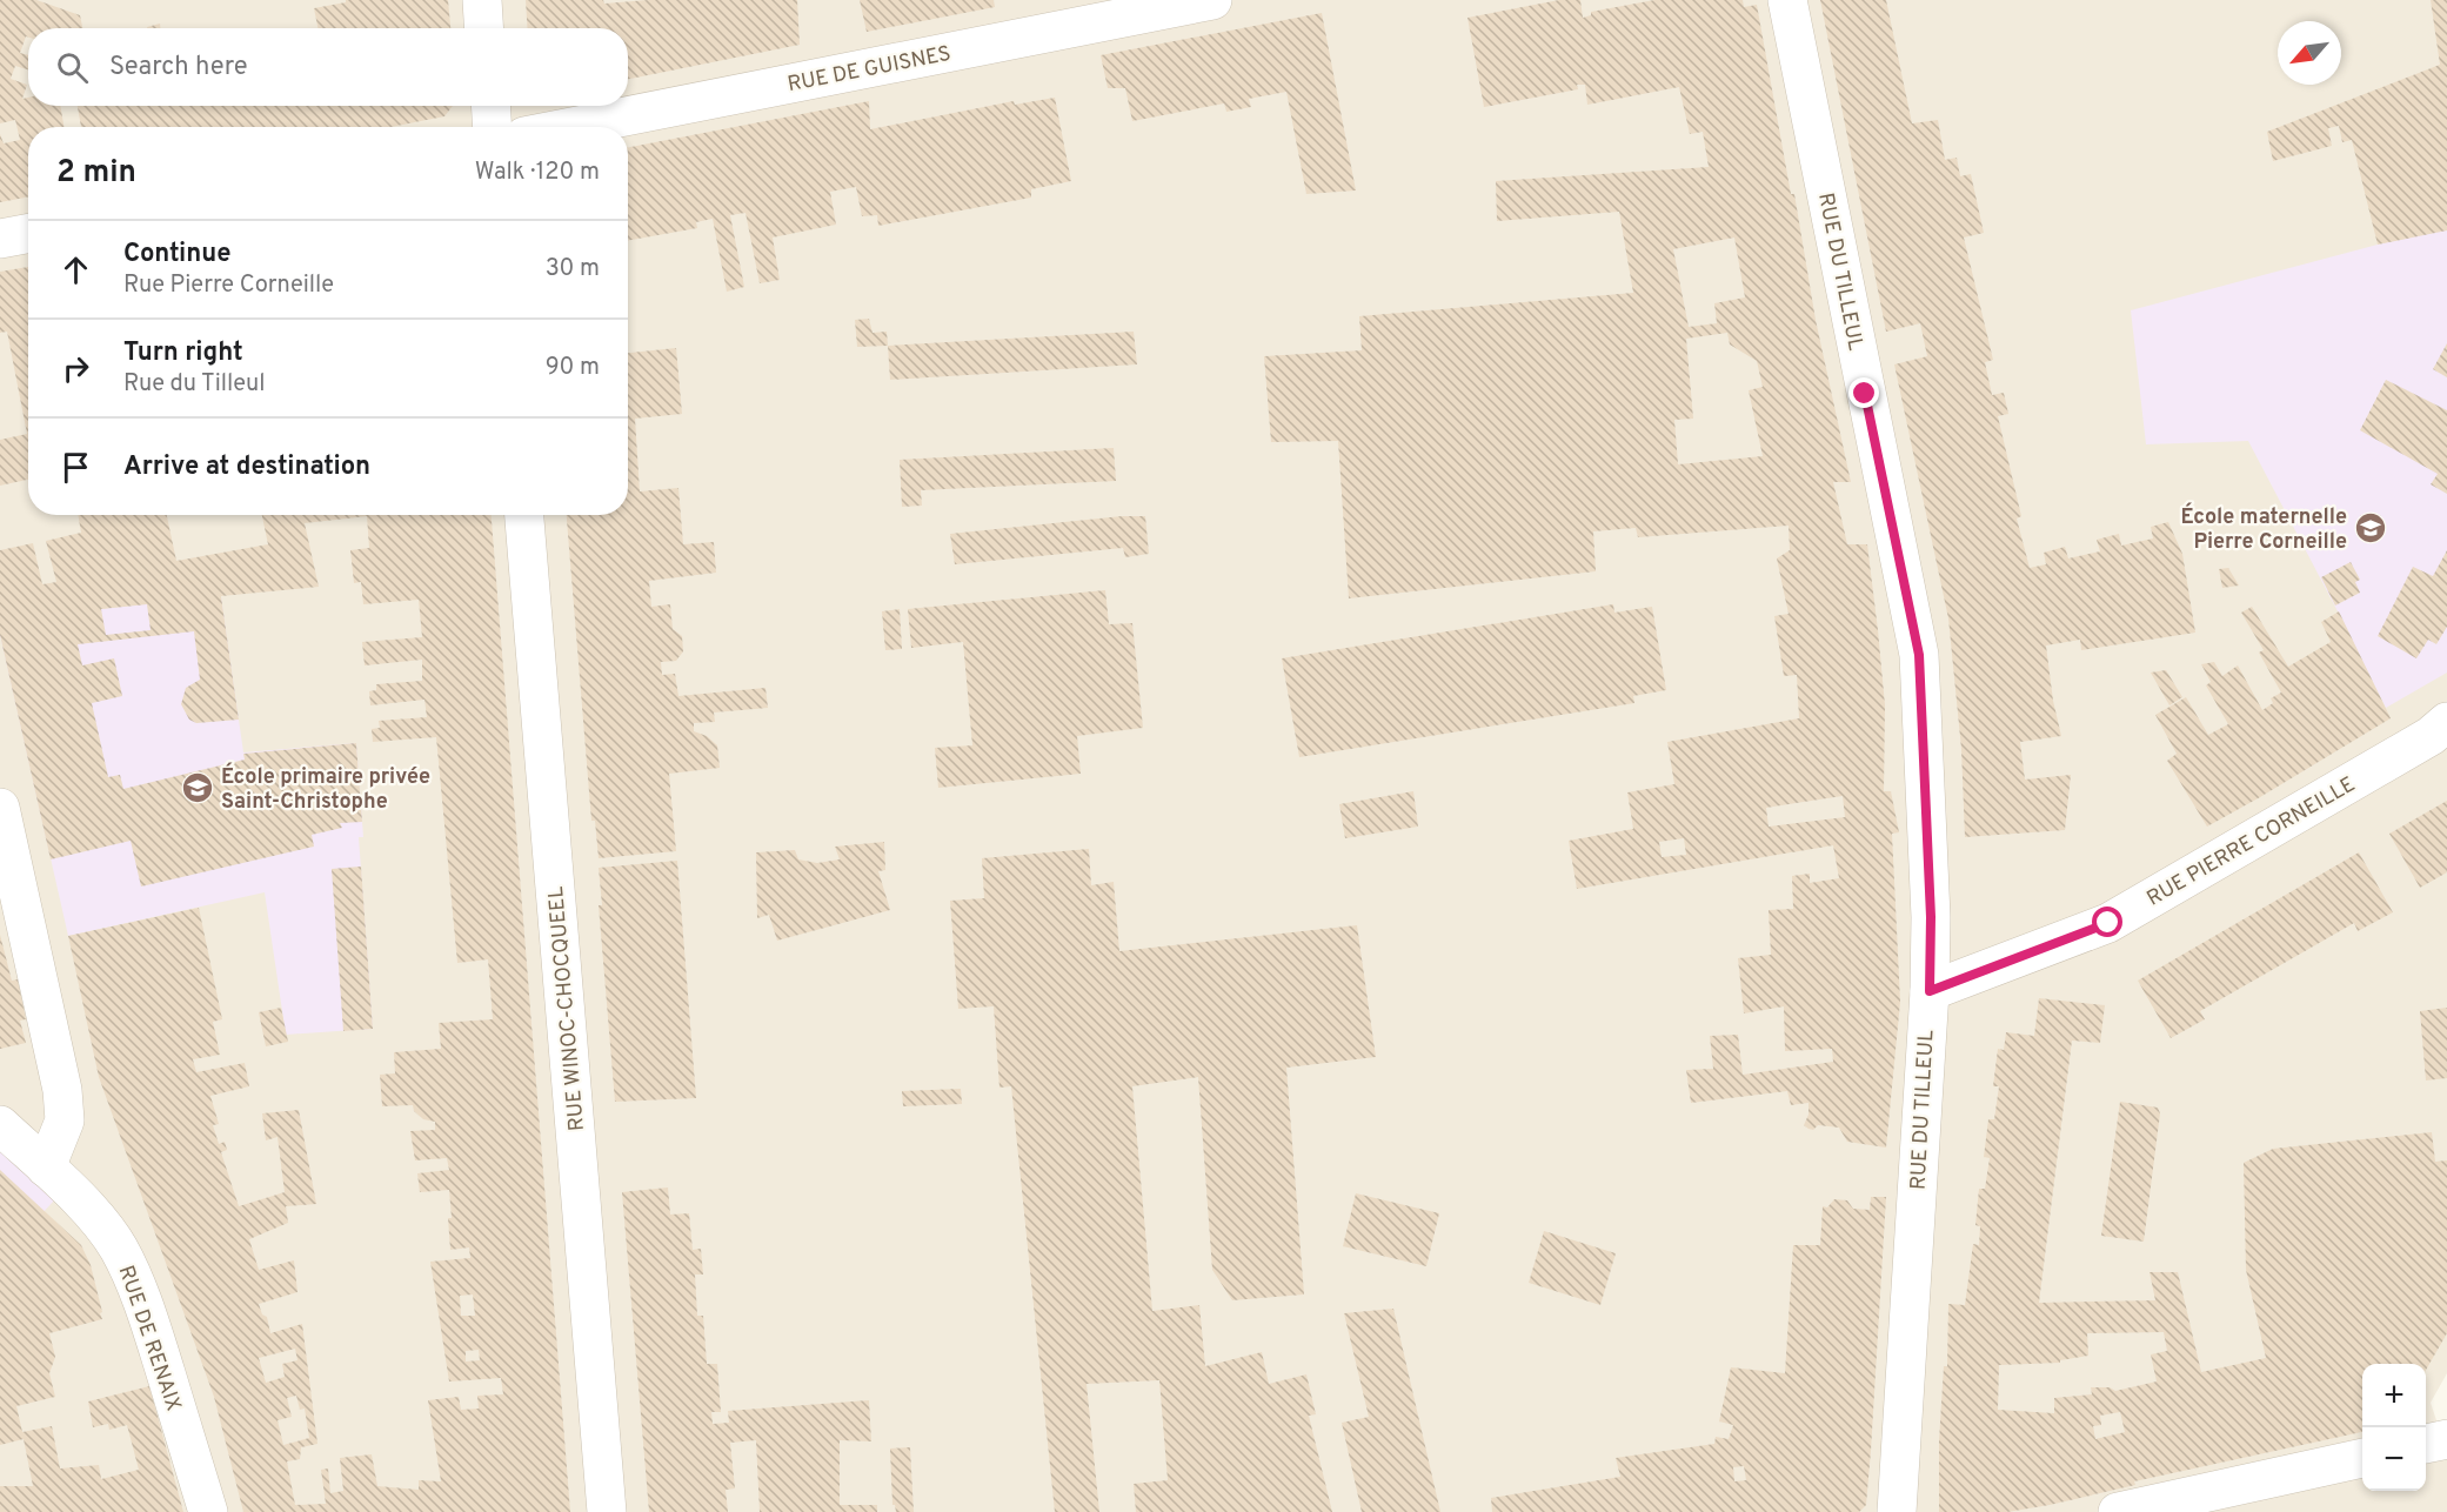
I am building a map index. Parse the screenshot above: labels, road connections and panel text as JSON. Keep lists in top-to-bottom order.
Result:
{
  "streets": {
    "street": [
      "RUE DE GUISNES",
      "RUE DU TILLEUL",
      "RUE PIERRE CORNEILLE",
      "RUE WINOC-CHOCQUEEL",
      "RUE DE RENAIX"
    ]
  },
  "crossings": [
    ["RUE DU TILLEUL", "RUE PIERRE CORNEILLE"]
  ],
  "places": {
    "school or university": ["École maternelle Pierre Corneille", "École primaire privée Saint-Christophe"]
  },
  "north": "bottom left",
  "page": {
    "search": "Search here",
    "heading": ["2 min", "Walk · 120 m"],
    "list": [
      ["Continue", "Rue Pierre Corneille", "30 m"],
      ["Turn right", "Rue du Tilleul", "90 m"],
      "Arrive at destination"
    ],
    "map_buttons": ["+", "−"]
  }
}
